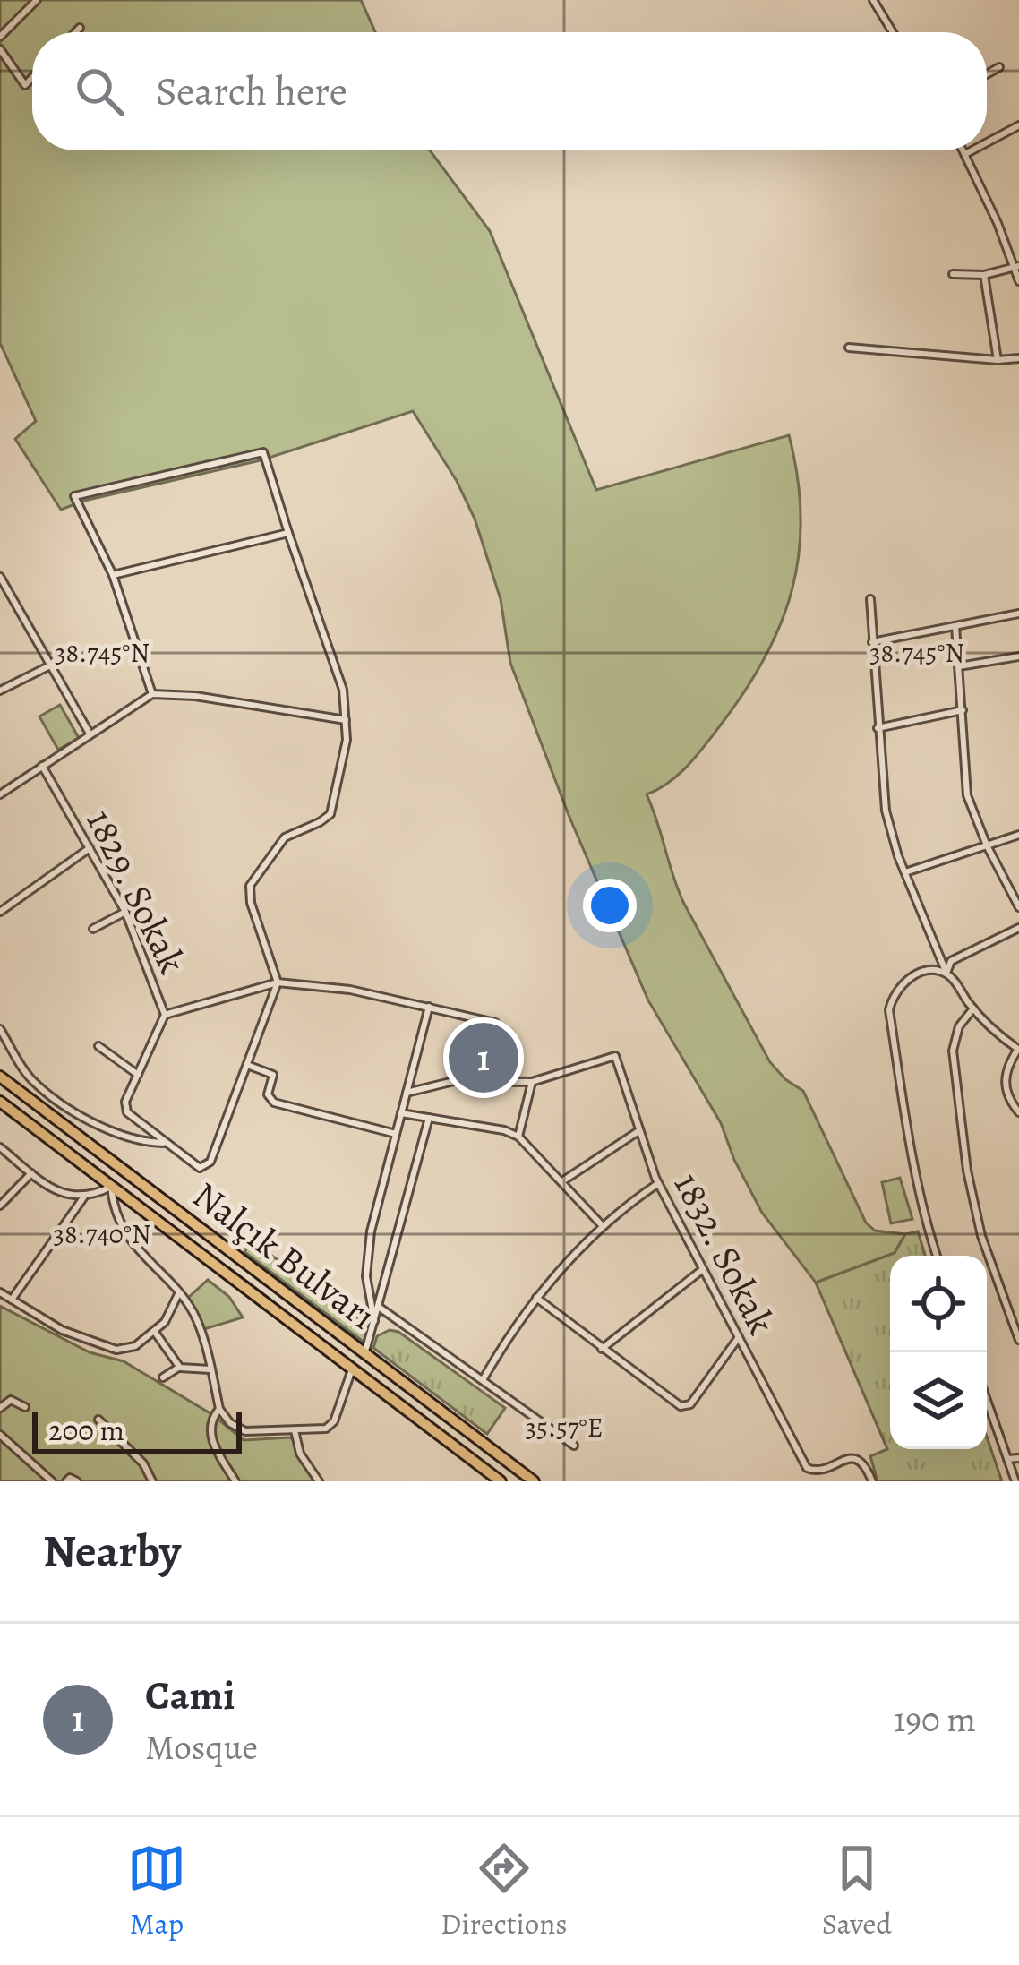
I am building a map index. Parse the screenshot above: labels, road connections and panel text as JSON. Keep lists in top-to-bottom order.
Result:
{
  "streets": {
    "highway": ["Nalçık Bulvarı"],
    "street": ["1829. Sokak", "1832. Sokak"]
  },
  "scale_bar": "200 m",
  "page": {
    "search": "Search here",
    "pins": "1",
    "scale": "200 m",
    "heading": "Nearby",
    "list": [
      {
        "mark": "1",
        "name": "Cami",
        "note": "Mosque",
        "value": "190 m"
      }
    ],
    "nav": ["Map", "Directions", "Saved"]
  },
  "coordinates": ["38.745°N", "38.740°N", "35.57°E"]
}
